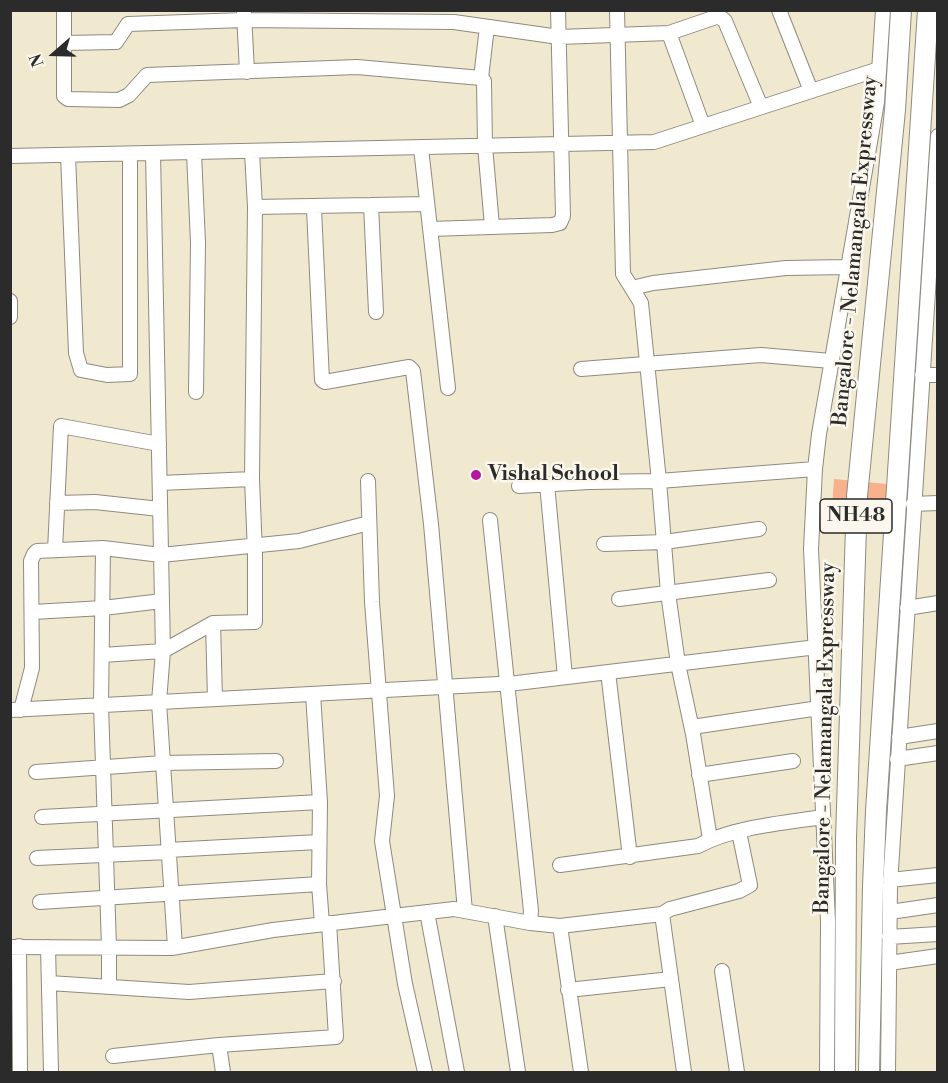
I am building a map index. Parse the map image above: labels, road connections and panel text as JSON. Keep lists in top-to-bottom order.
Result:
{
  "streets": {
    "highway": ["Bangalore - Nelamangala Expressway", "NH48"]
  },
  "places": ["Vishal School"],
  "north": "left"
}
